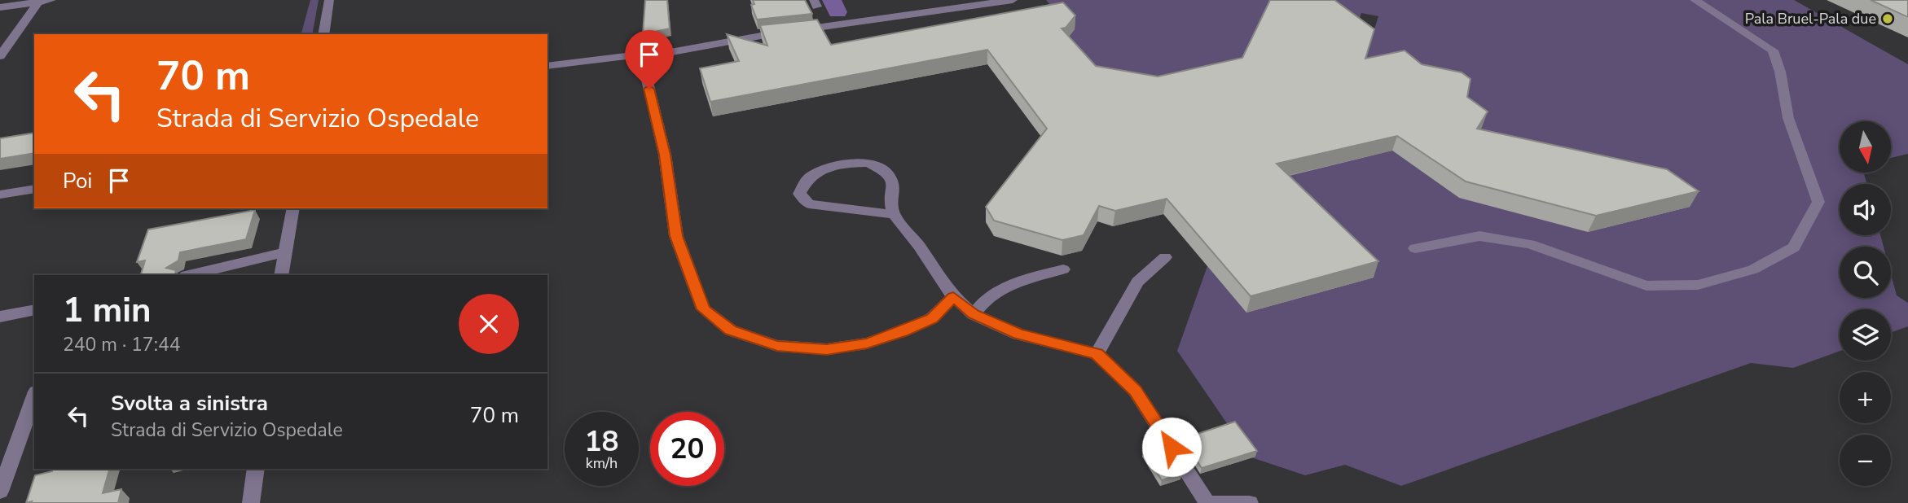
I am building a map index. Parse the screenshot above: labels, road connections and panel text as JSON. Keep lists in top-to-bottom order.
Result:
{
  "places": ["Pala Bruel-Pala due"],
  "north": "bottom",
  "page": {
    "turn": ["70 m", "Strada di Servizio Ospedale"],
    "map_buttons": ["+", "−"],
    "then": "Poi",
    "heading": ["1 min", "240 m · 17:44"],
    "list": [
      {
        "name": "Svolta a sinistra",
        "note": "Strada di Servizio Ospedale",
        "value": "70 m"
      }
    ],
    "speed": "18 km/h",
    "limit": "20"
  }
}
